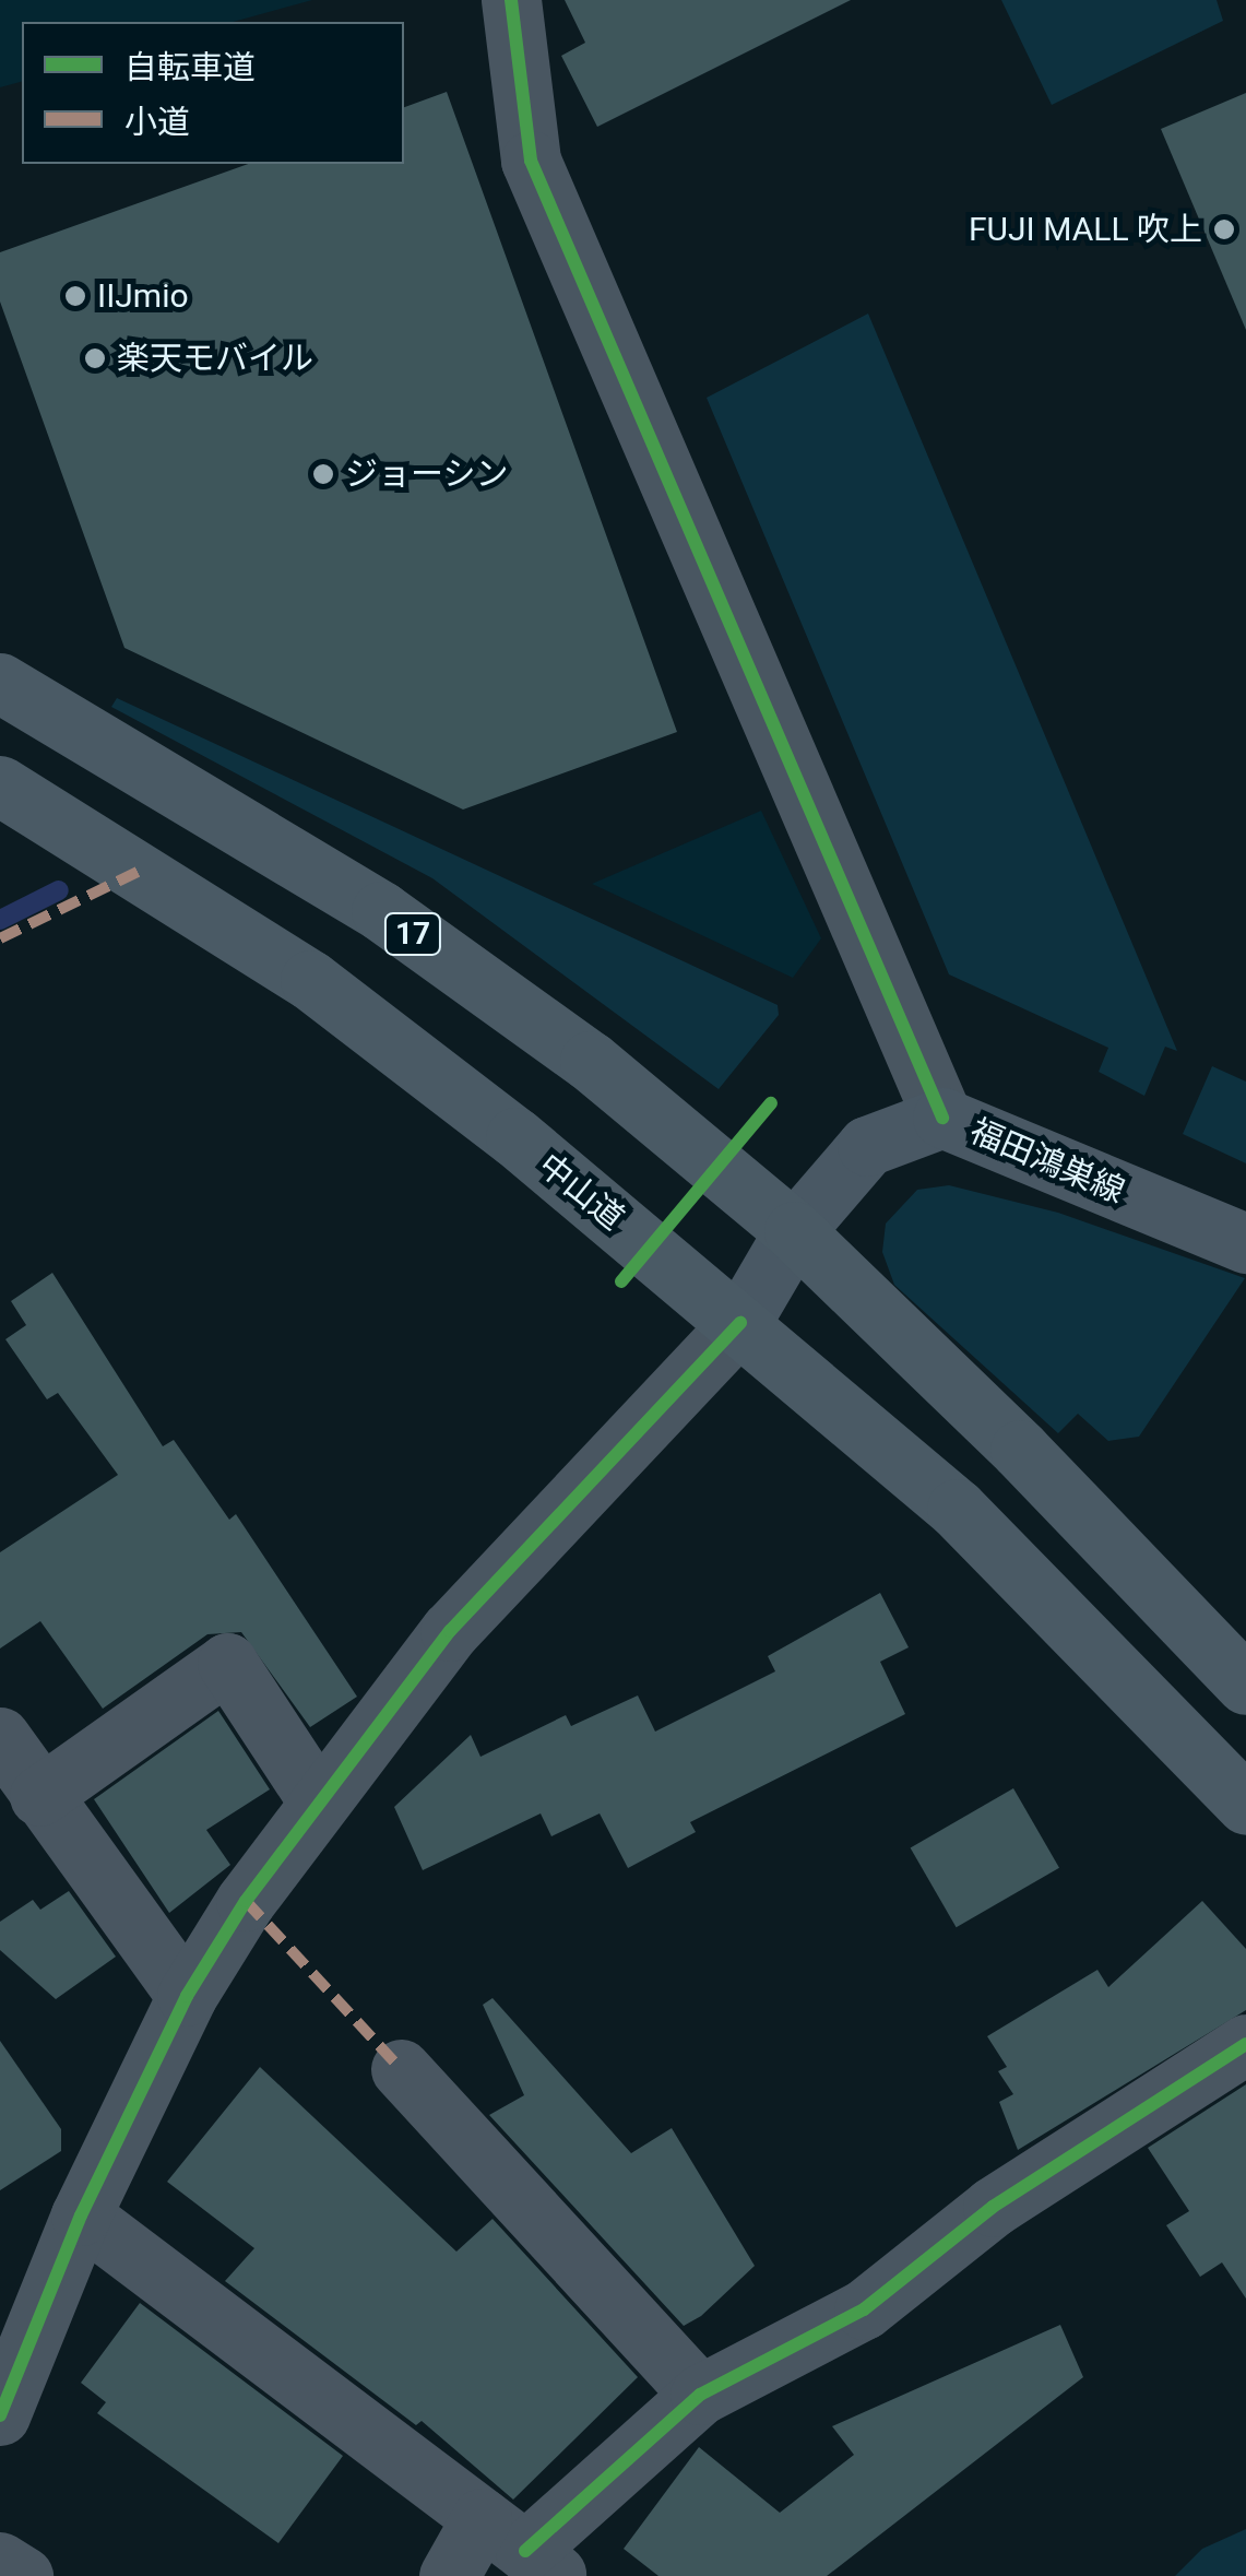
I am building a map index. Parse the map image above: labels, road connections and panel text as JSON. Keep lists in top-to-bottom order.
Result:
{
  "streets": {
    "highway": ["17", "中山道"],
    "main road": ["福田鴻巣線"]
  },
  "crossings": [
    ["17", "福田鴻巣線"],
    ["福田鴻巣線", "中山道"]
  ],
  "places": [
    "FUJI MALL 吹上",
    "IIJmio",
    "楽天モバイル",
    "ジョーシン"
  ],
  "legend": ["自転車道", "小道"]
}
